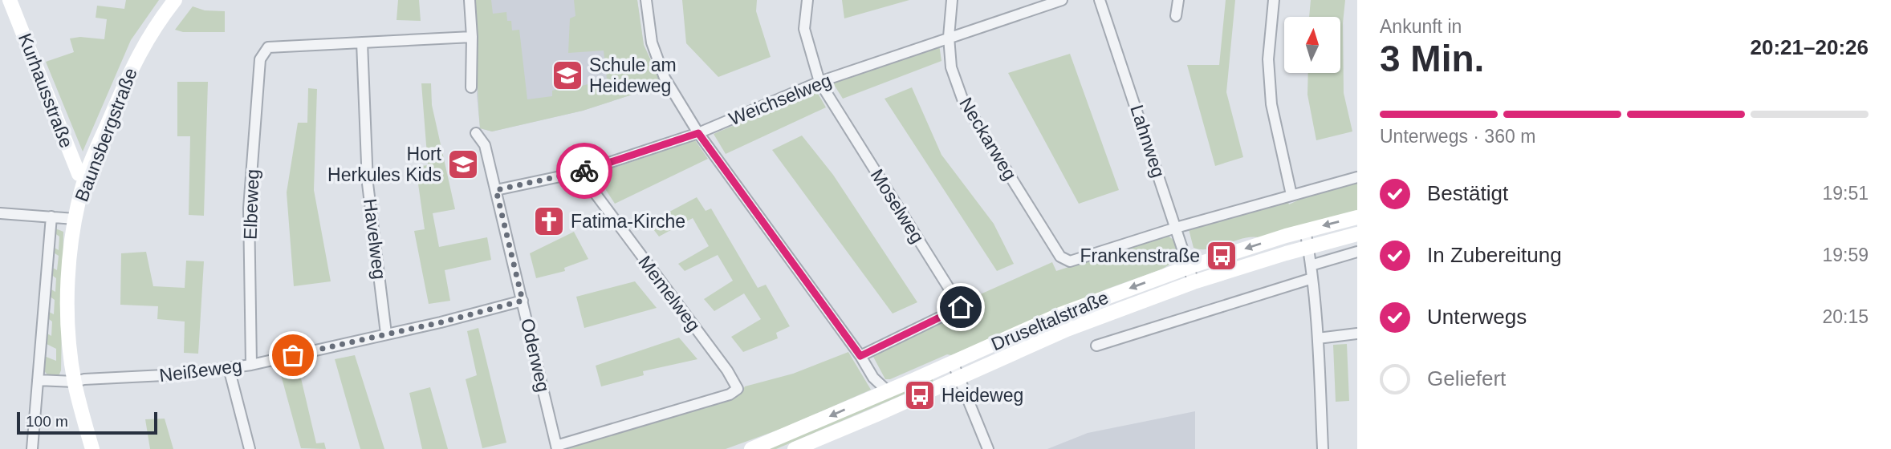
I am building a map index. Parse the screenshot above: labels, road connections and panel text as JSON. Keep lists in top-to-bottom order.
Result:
{
  "streets": {
    "main road": ["Kurhausstraße", "Baunsbergstraße", "Druseltalstraße"],
    "street": [
      "Weichselweg",
      "Neckarweg",
      "Lahnweg",
      "Elbeweg",
      "Moselweg",
      "Havelweg",
      "Memelweg",
      "Oderweg",
      "Neißeweg"
    ]
  },
  "crossings": [
    ["Kurhausstraße", "Baunsbergstraße"],
    ["Weichselweg", "Neckarweg"],
    ["Weichselweg", "Moselweg"],
    ["Weichselweg", "Memelweg"],
    ["Weichselweg", "Oderweg"],
    ["Baunsbergstraße", "Neißeweg"],
    ["Neckarweg", "Lahnweg"],
    ["Lahnweg", "Druseltalstraße"],
    ["Elbeweg", "Havelweg"],
    ["Elbeweg", "Neißeweg"],
    ["Havelweg", "Neißeweg"],
    ["Memelweg", "Oderweg"],
    ["Oderweg", "Neißeweg"]
  ],
  "places": {
    "school or university": ["Schule am Heideweg", "Hort Herkules Kids"],
    "church": ["Fatima-Kirche"],
    "bus stop": ["Frankenstraße", "Heideweg"]
  },
  "scale_bar": "100 m",
  "north": "top",
  "page": {
    "heading": ["3 Min.", "Ankunft in", "20:21–20:26"],
    "bar": "Unterwegs · 360 m",
    "list": [
      ["Bestätigt", "19:51"],
      ["In Zubereitung", "19:59"],
      ["Unterwegs", "20:15"],
      "Geliefert"
    ],
    "scale": "100 m"
  }
}
